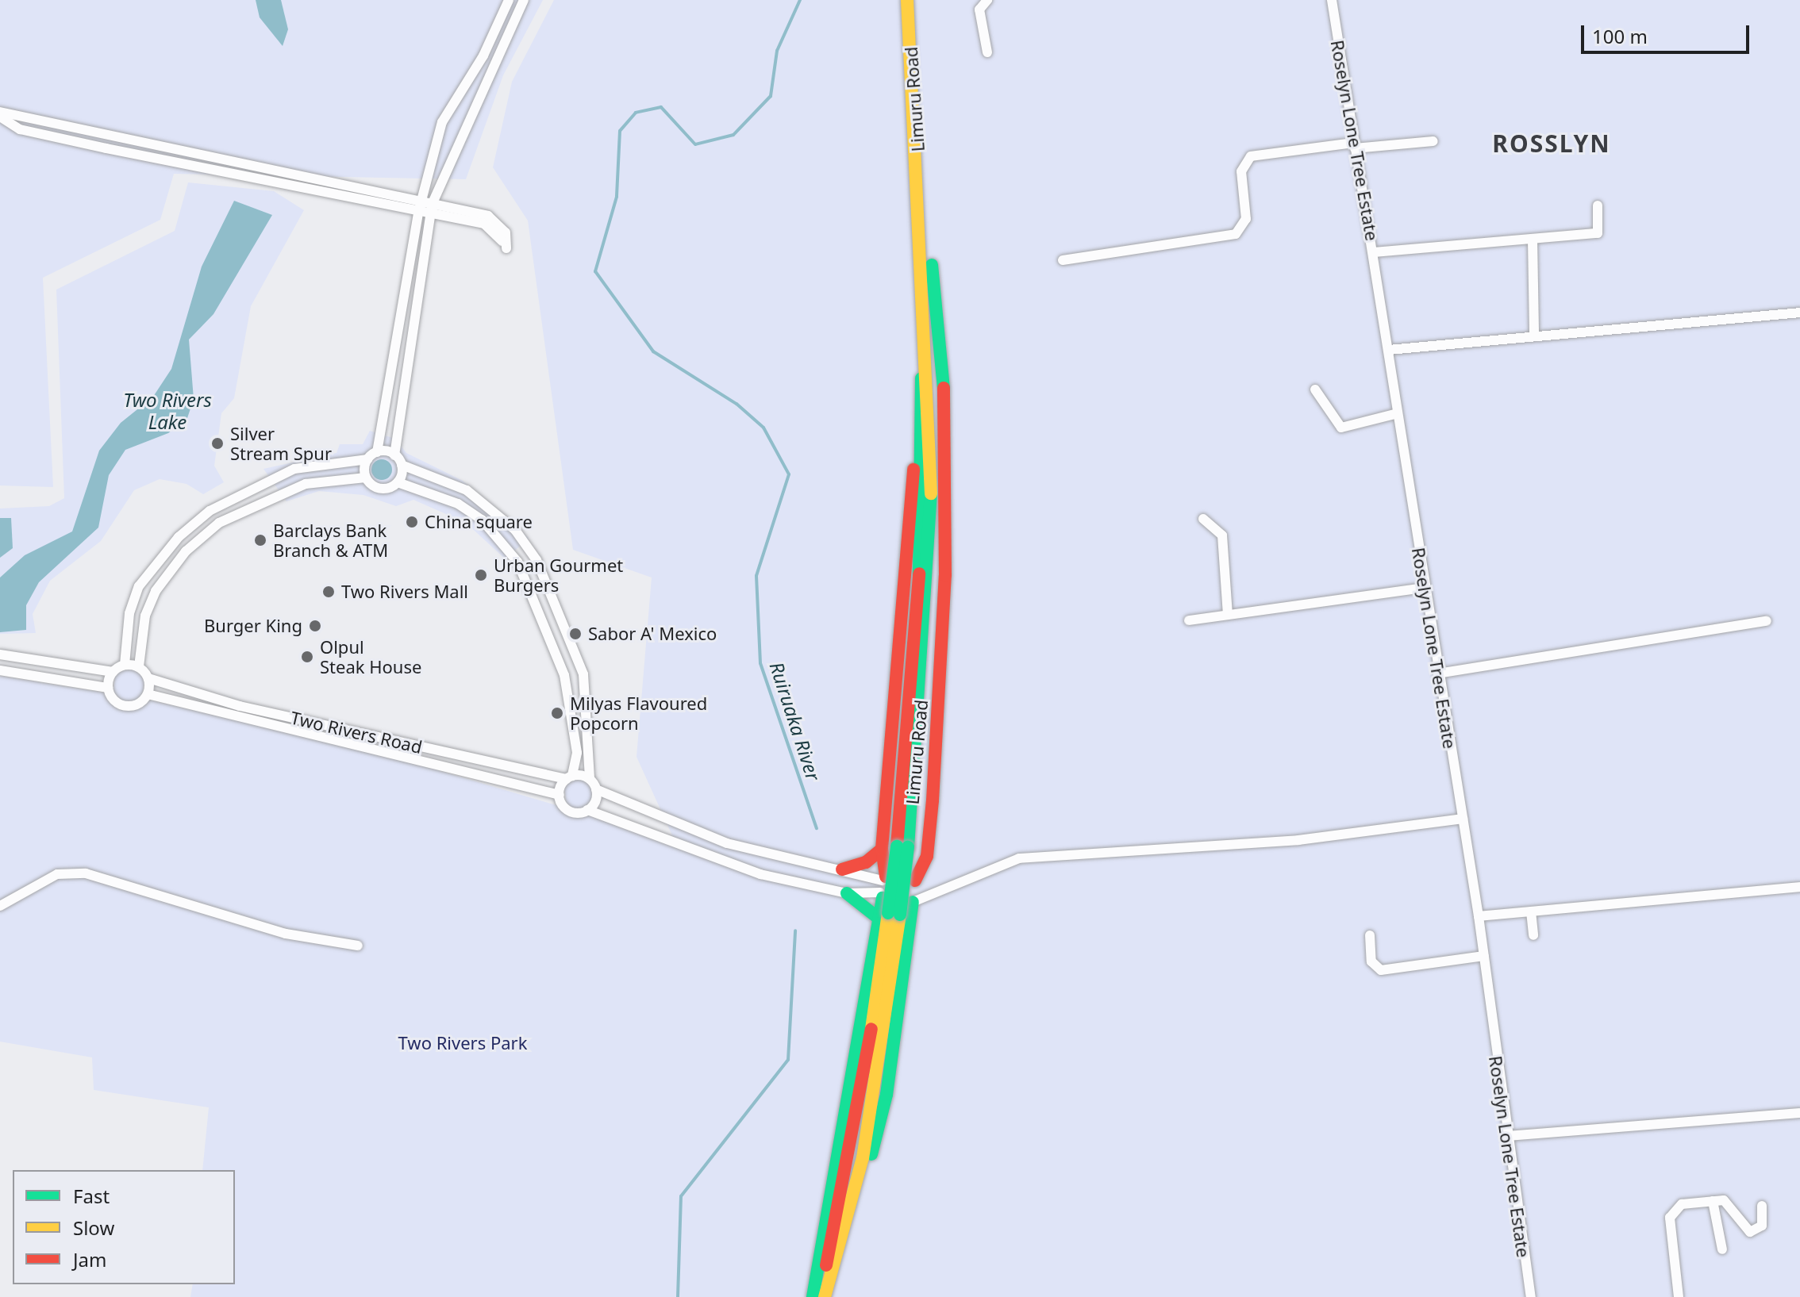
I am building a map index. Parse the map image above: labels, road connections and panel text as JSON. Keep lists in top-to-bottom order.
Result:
{
  "streets": {
    "main road": ["Limuru Road"],
    "street": ["Roselyn Lone Tree Estate", "Two Rivers Road"]
  },
  "districts": ["ROSSLYN"],
  "water": ["Two Rivers Lake", "Ruiruaka River"],
  "parks": ["Two Rivers Park"],
  "places": [
    "Silver Stream Spur",
    "China square",
    "Barclays Bank Branch & ATM",
    "Urban Gourmet Burgers",
    "Two Rivers Mall",
    "Burger King",
    "Sabor A' Mexico",
    "Olpul Steak House",
    "Milyas Flavoured Popcorn"
  ],
  "legend": ["Fast", "Slow", "Jam"],
  "scale_bar": "100 m"
}
